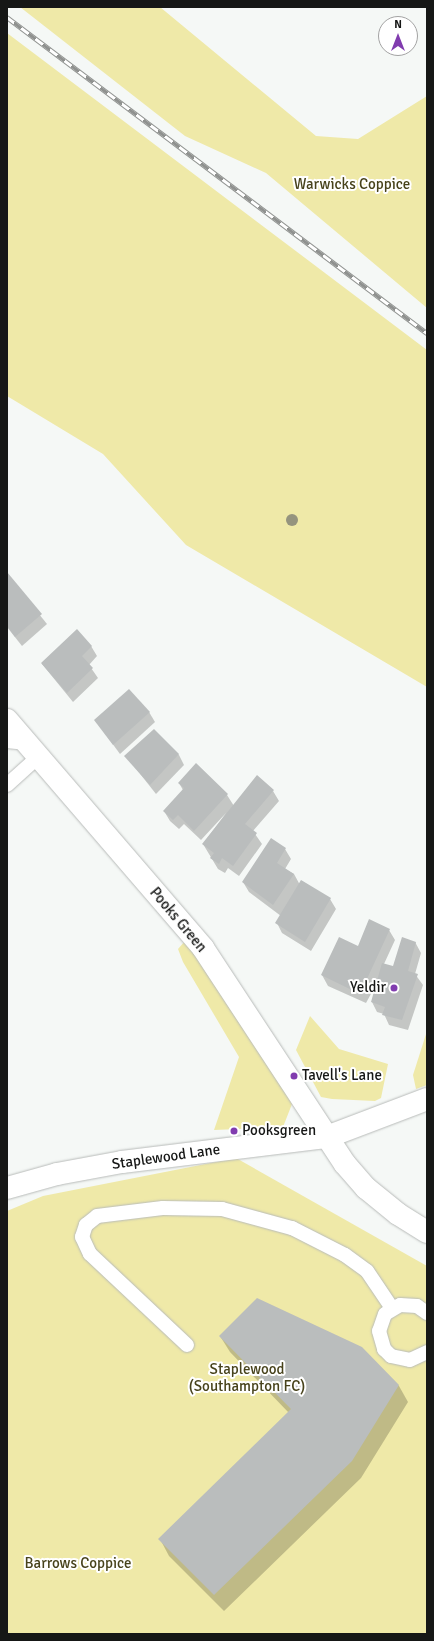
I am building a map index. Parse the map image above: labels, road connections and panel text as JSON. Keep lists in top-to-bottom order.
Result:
{
  "streets": {
    "street": ["Pooks Green", "Staplewood Lane"]
  },
  "crossings": [
    ["Pooks Green", "Staplewood Lane"]
  ],
  "parks": ["Warwicks Coppice", "Staplewood (Southampton FC)", "Barrows Coppice"],
  "places": ["Yeldir", "Tavell's Lane", "Pooksgreen"],
  "north": "top"
}
